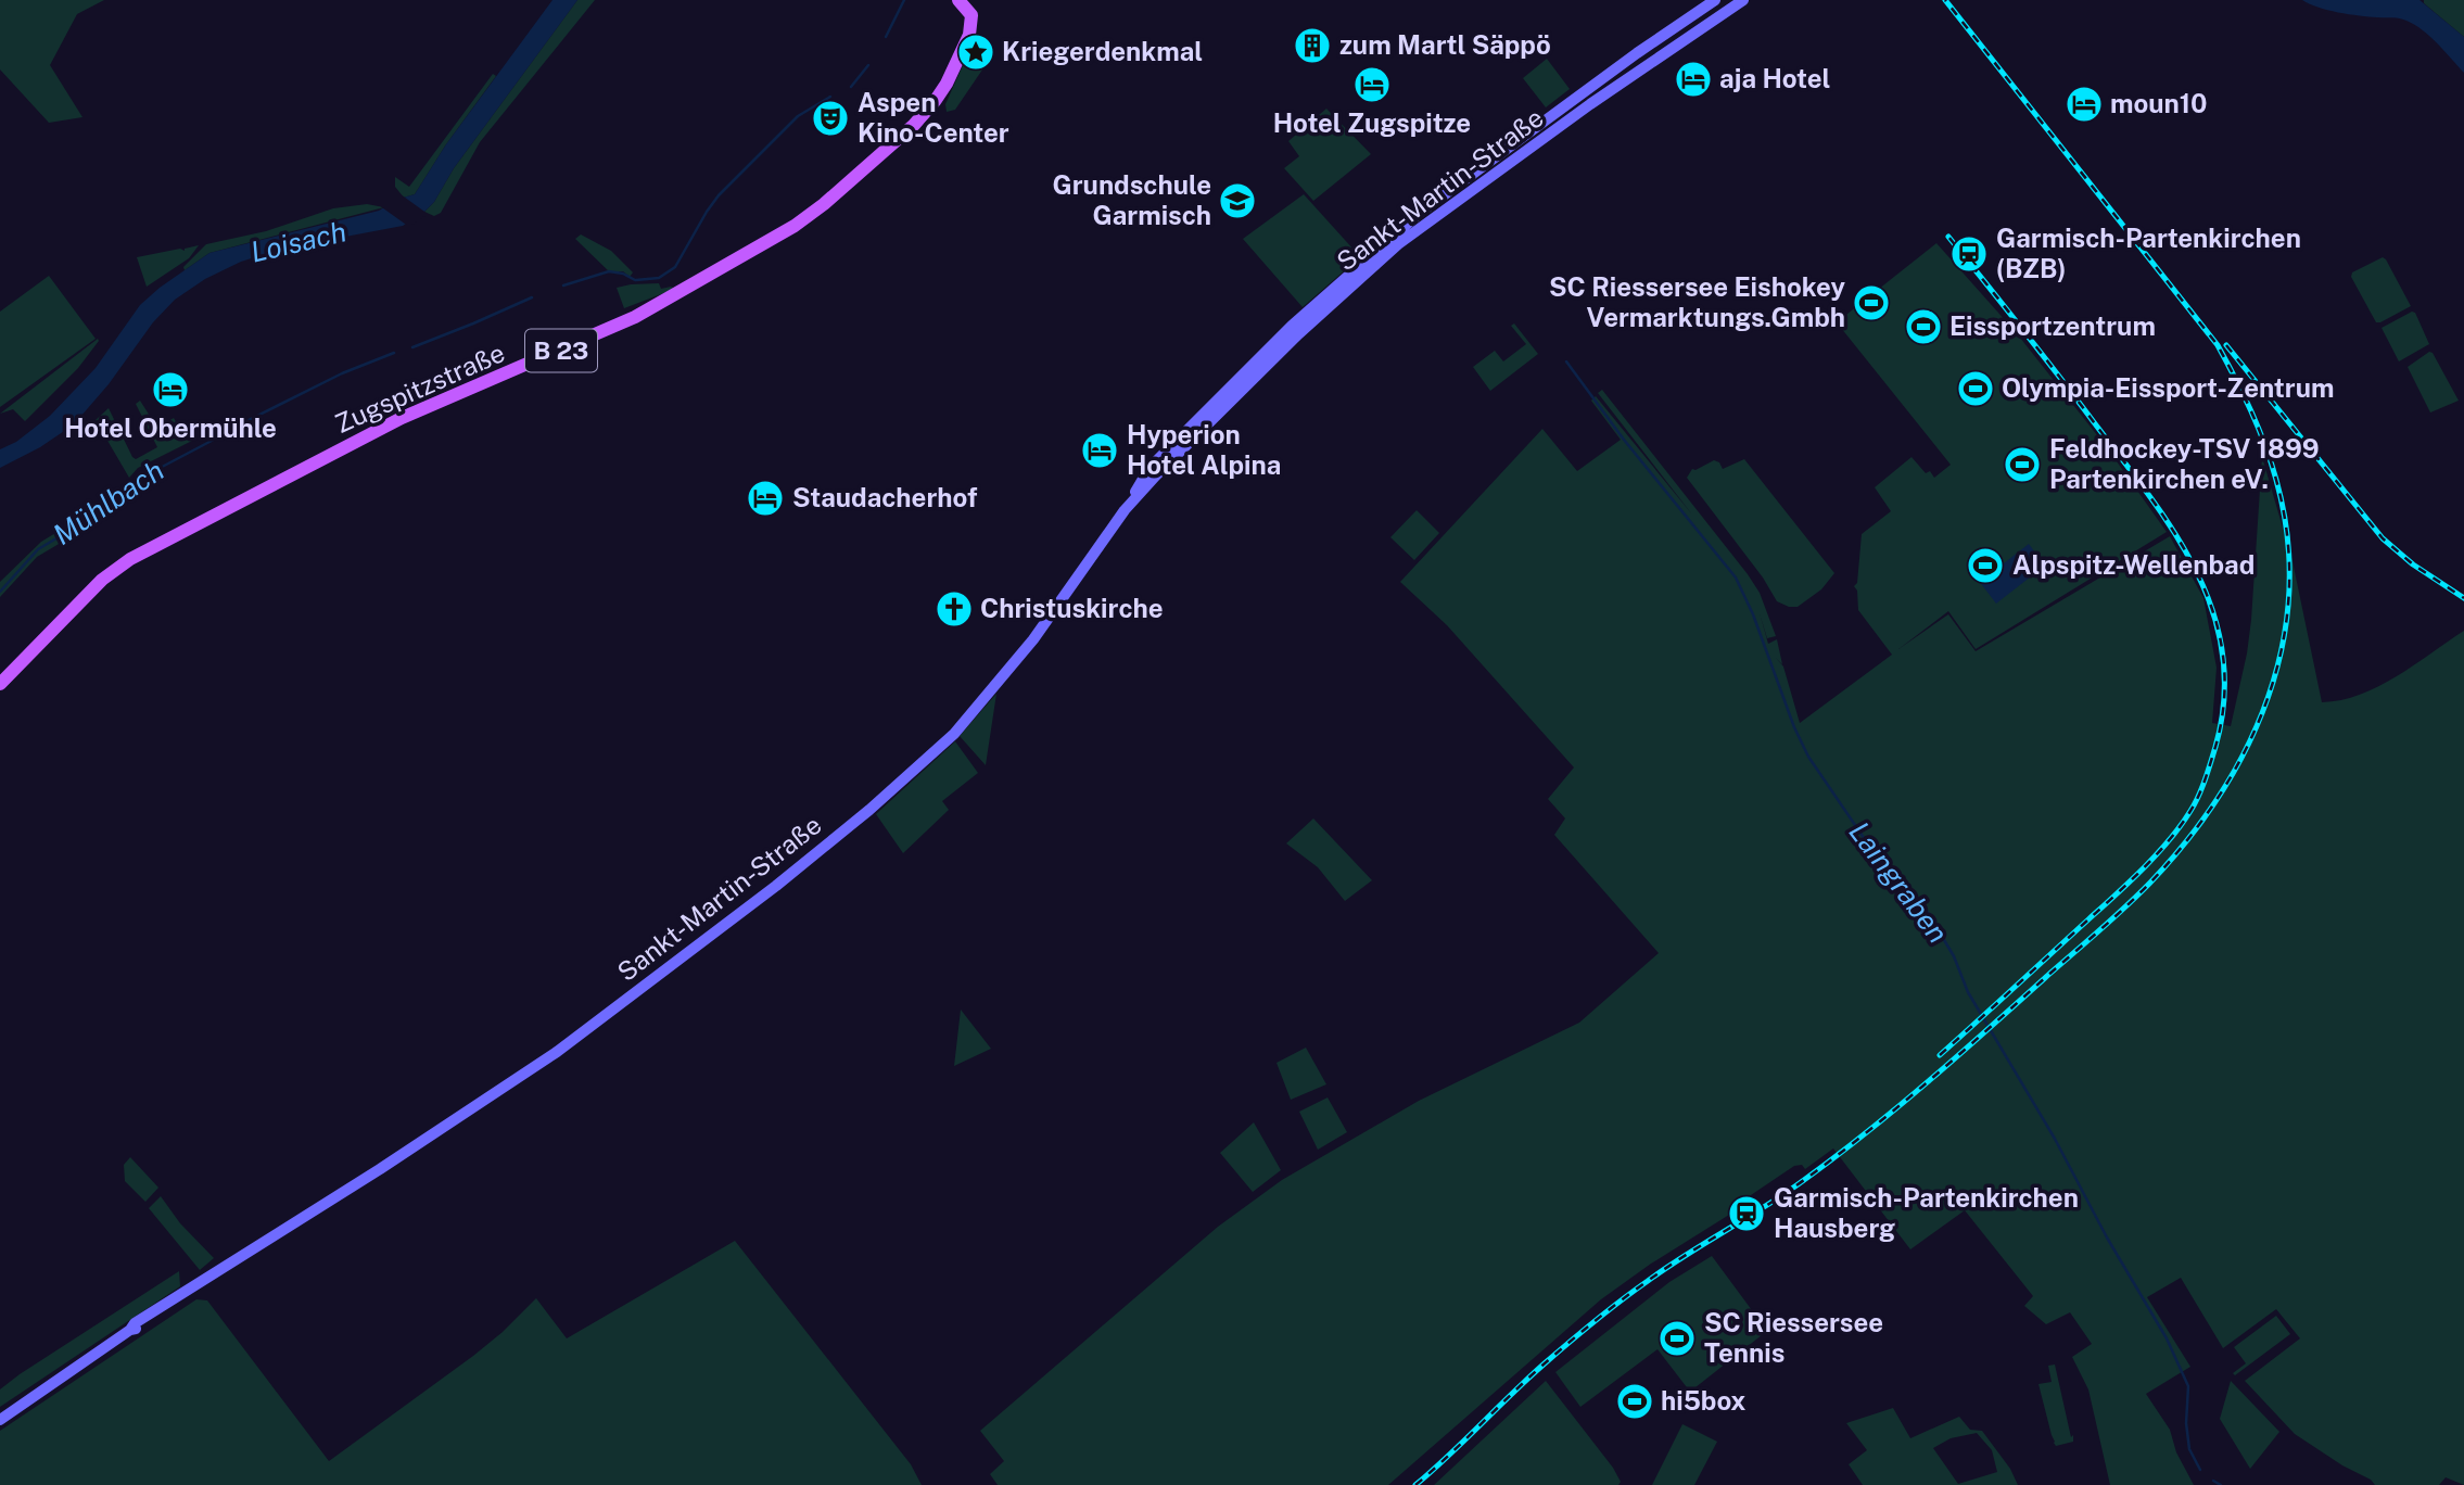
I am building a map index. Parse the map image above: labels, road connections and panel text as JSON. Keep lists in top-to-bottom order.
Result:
{
  "streets": {
    "main road": ["Sankt-Martin-Straße", "B 23", "Zugspitzstraße"]
  },
  "water": ["Loisach", "Mühlbach", "Laingraben"],
  "places": {
    "building": ["zum Martl Säppö"],
    "place": ["Kriegerdenkmal"],
    "hotel": [
      "aja Hotel",
      "Hotel Zugspitze",
      "moun10",
      "Hotel Obermühle",
      "Hyperion Hotel Alpina",
      "Staudacherhof"
    ],
    "theatre": ["Aspen Kino-Center"],
    "school or university": ["Grundschule Garmisch"],
    "station": ["Garmisch-Partenkirchen (BZB)", "Garmisch-Partenkirchen Hausberg"],
    "sports": [
      "SC Riessersee Eishokey Vermarktungs.Gmbh",
      "Eissportzentrum",
      "Olympia-Eissport-Zentrum",
      "Feldhockey-TSV 1899 Partenkirchen eV.",
      "Alpspitz-Wellenbad",
      "SC Riessersee Tennis",
      "hi5box"
    ],
    "church": ["Christuskirche"]
  }
}
